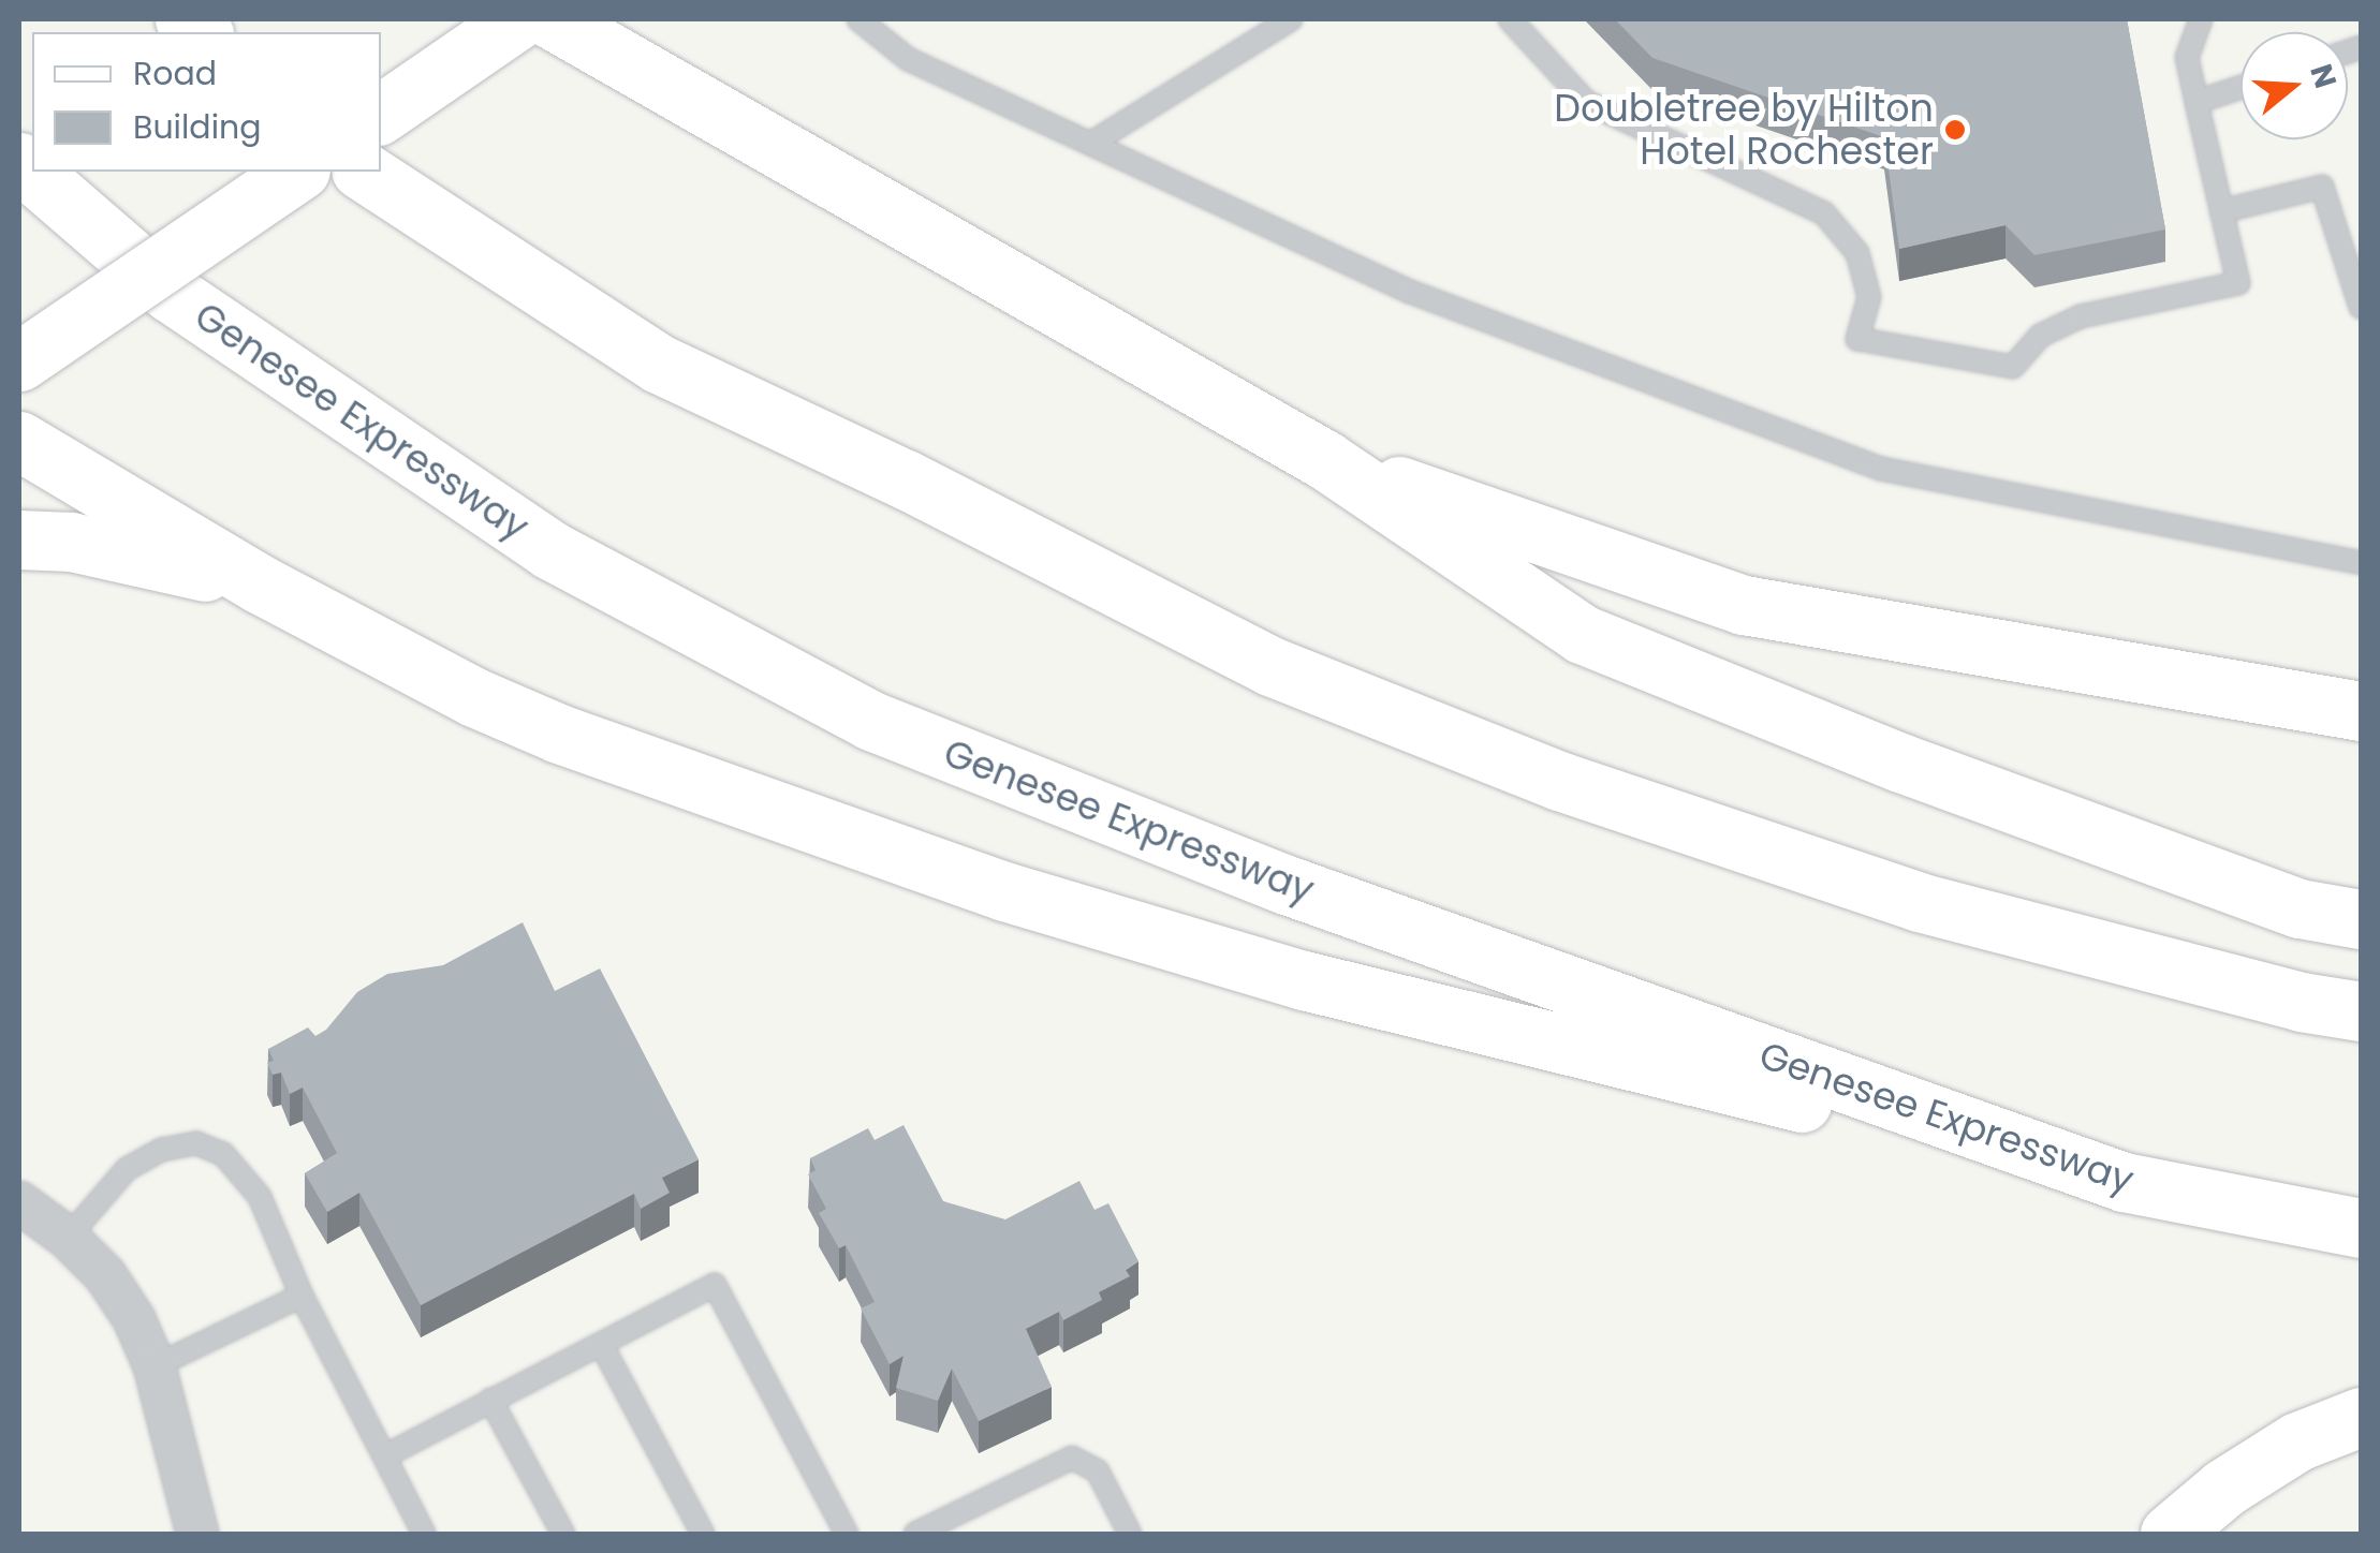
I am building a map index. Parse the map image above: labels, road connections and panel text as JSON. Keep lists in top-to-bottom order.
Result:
{
  "streets": {
    "main road": ["Genesee Expressway"]
  },
  "places": ["Doubletree by Hilton Hotel Rochester"],
  "legend": ["Road", "Building"],
  "north": "right"
}
